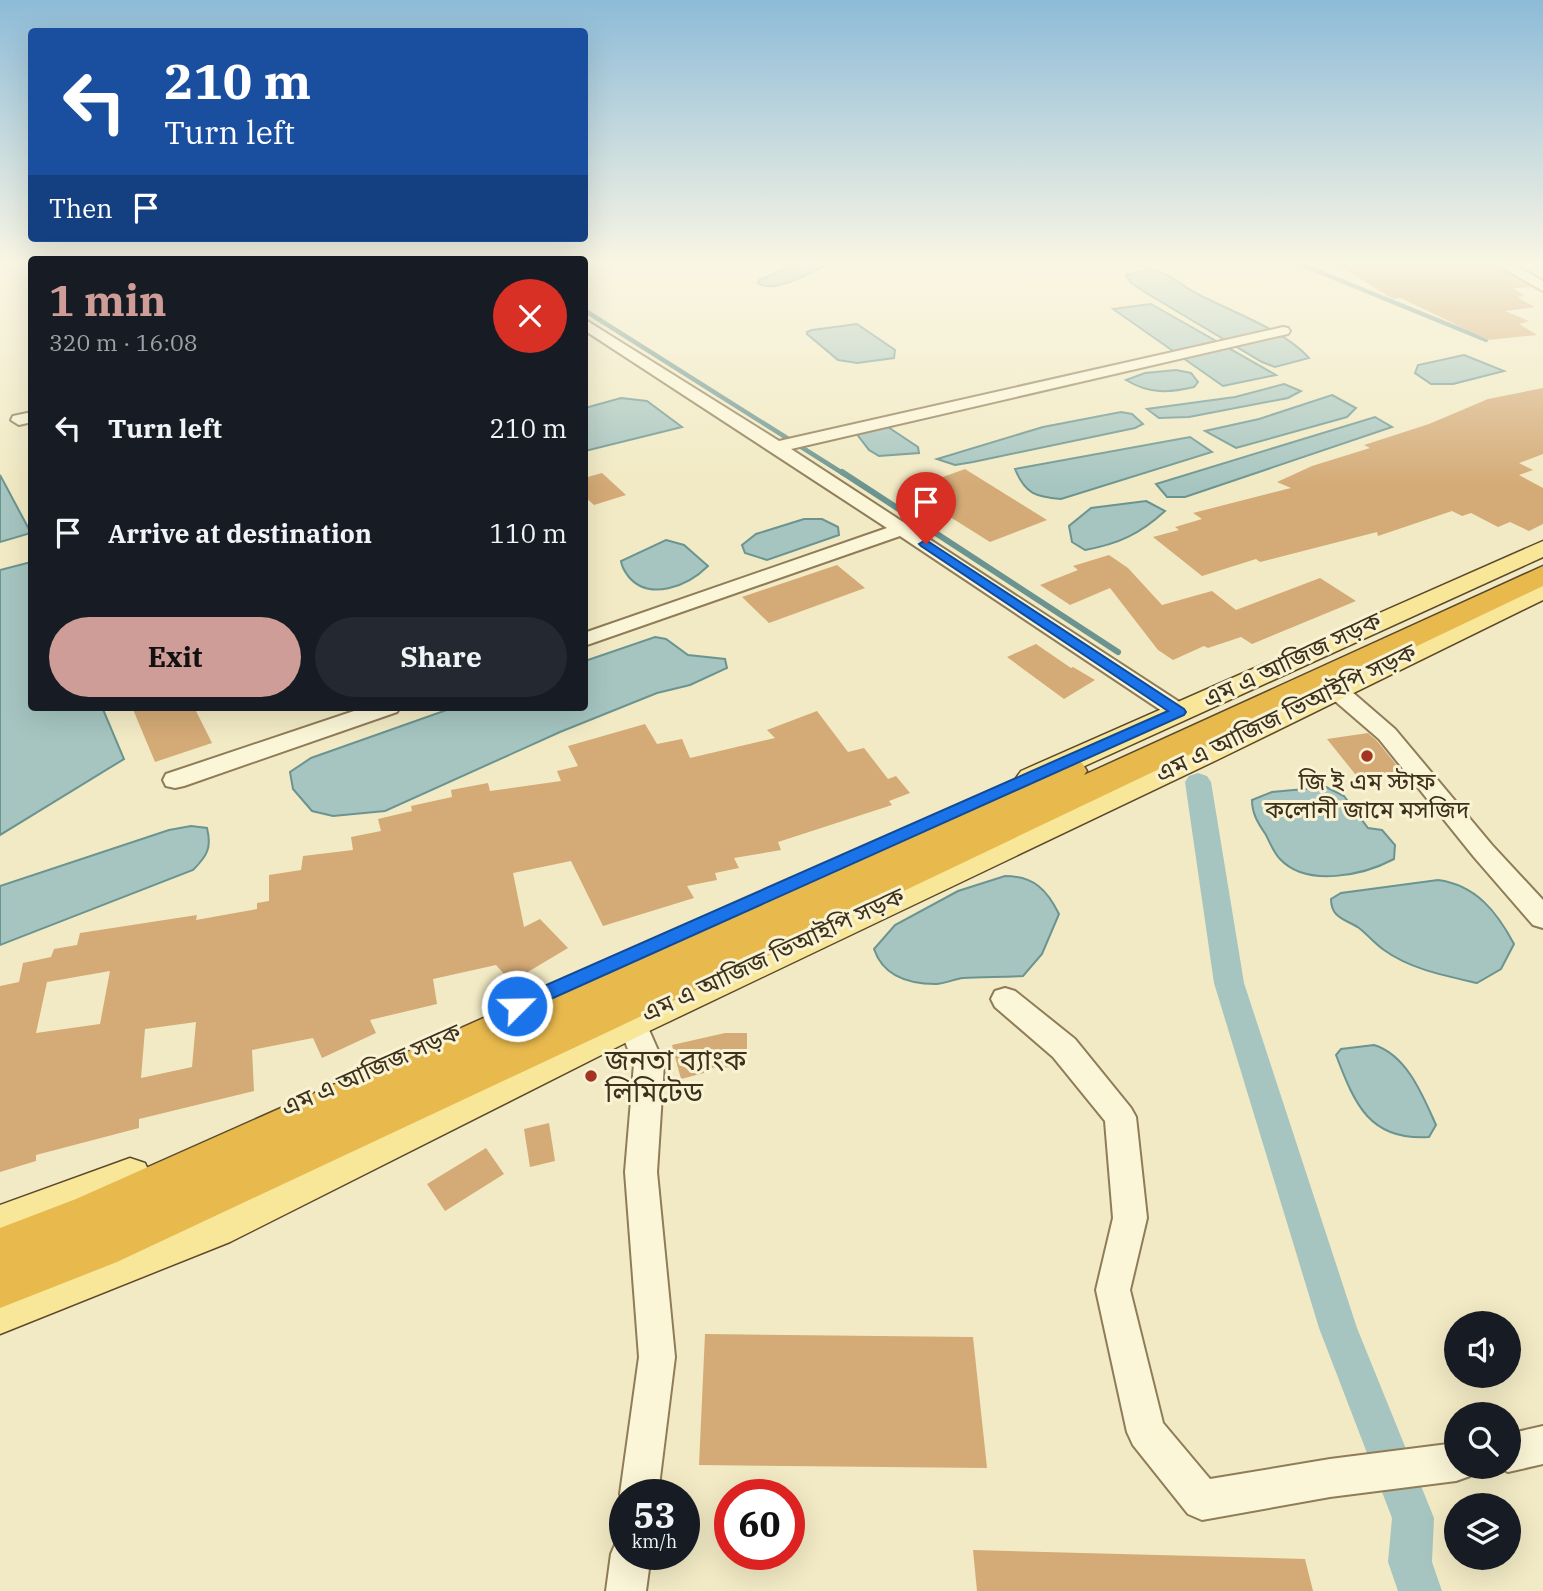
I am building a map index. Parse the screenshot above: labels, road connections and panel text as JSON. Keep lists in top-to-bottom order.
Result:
{
  "streets": {
    "main road": ["এম এ আজিজ সড়ক", "এম এ আজিজ ভিআইপি সড়ক"]
  },
  "places": ["জি ই এম স্টাফ কলোনী জামে মসজিদ", "জনতা ব্যাংক লিমিটেড"],
  "page": {
    "turn": ["210 m", "Turn left"],
    "then": "Then",
    "heading": ["1 min", "320 m · 16:08"],
    "list": [
      {
        "name": "Turn left",
        "value": "210 m"
      },
      {
        "name": "Arrive at destination",
        "value": "110 m"
      }
    ],
    "buttons": ["Exit", "Share"],
    "speed": "53 km/h",
    "limit": "60"
  }
}
